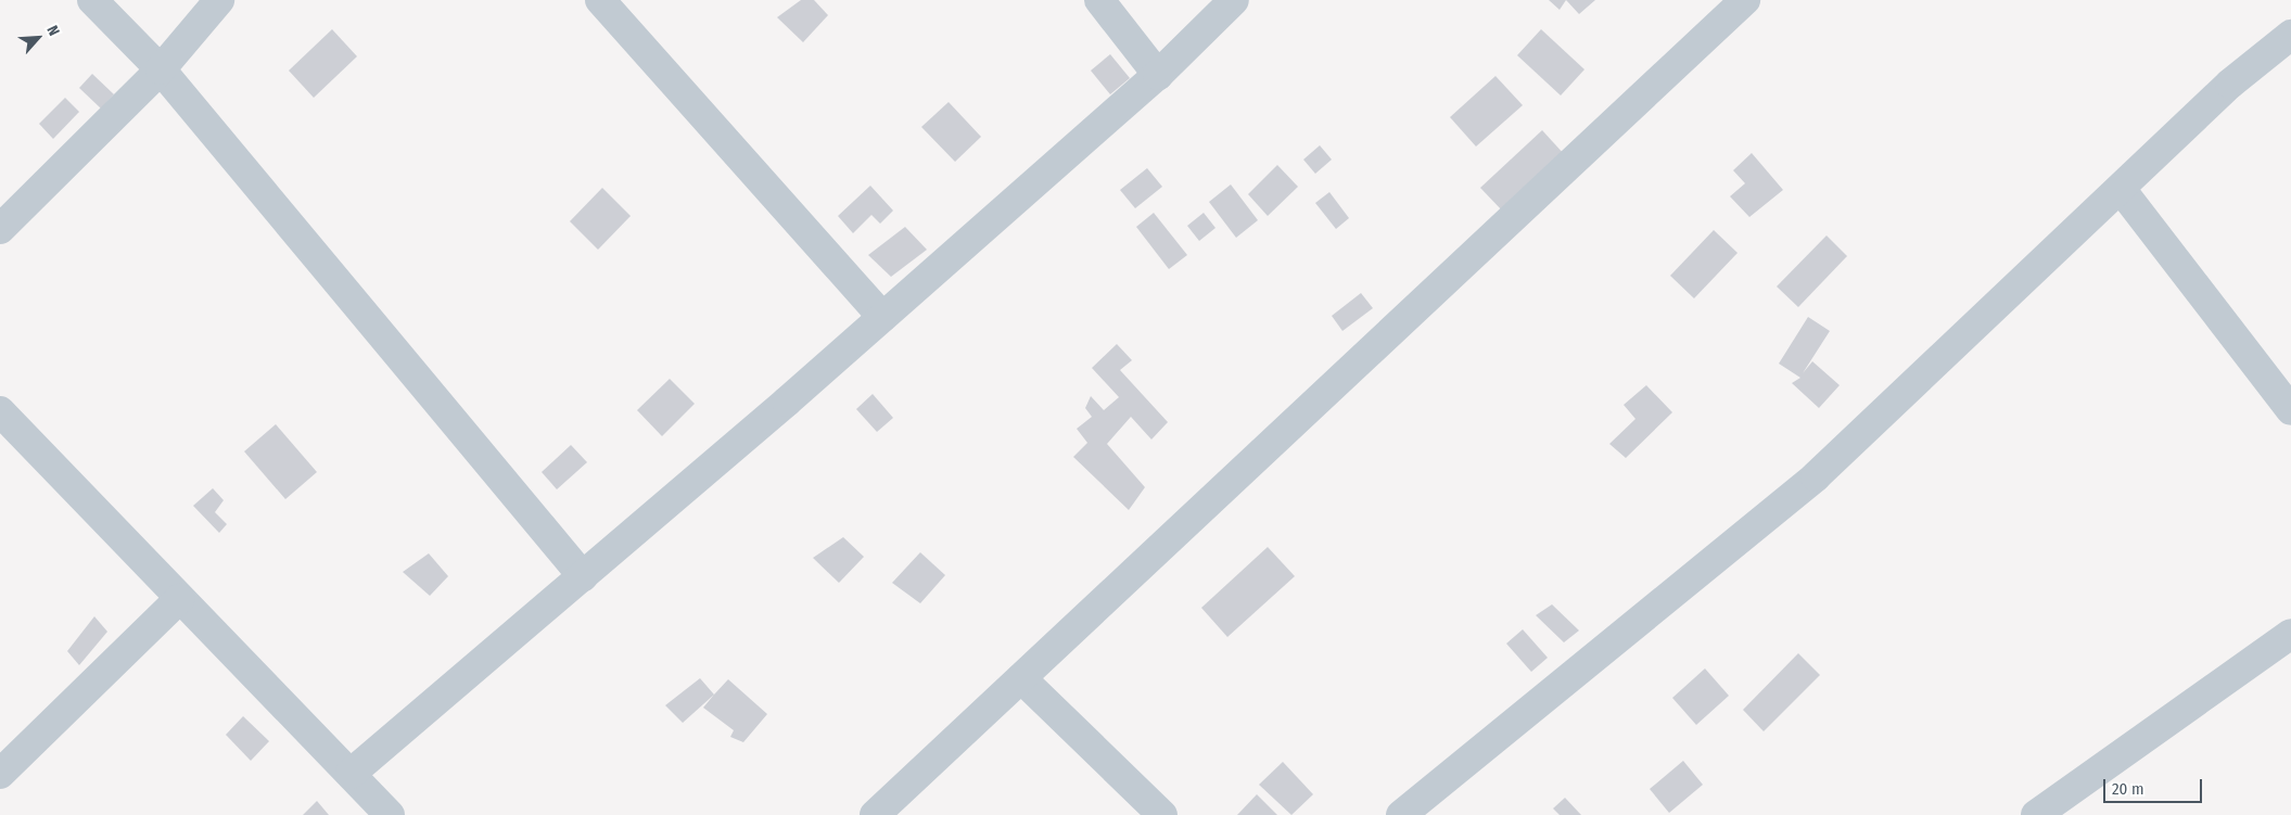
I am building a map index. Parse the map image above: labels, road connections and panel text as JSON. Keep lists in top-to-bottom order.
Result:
{
  "scale_bar": "20 m",
  "north": "top right"
}
